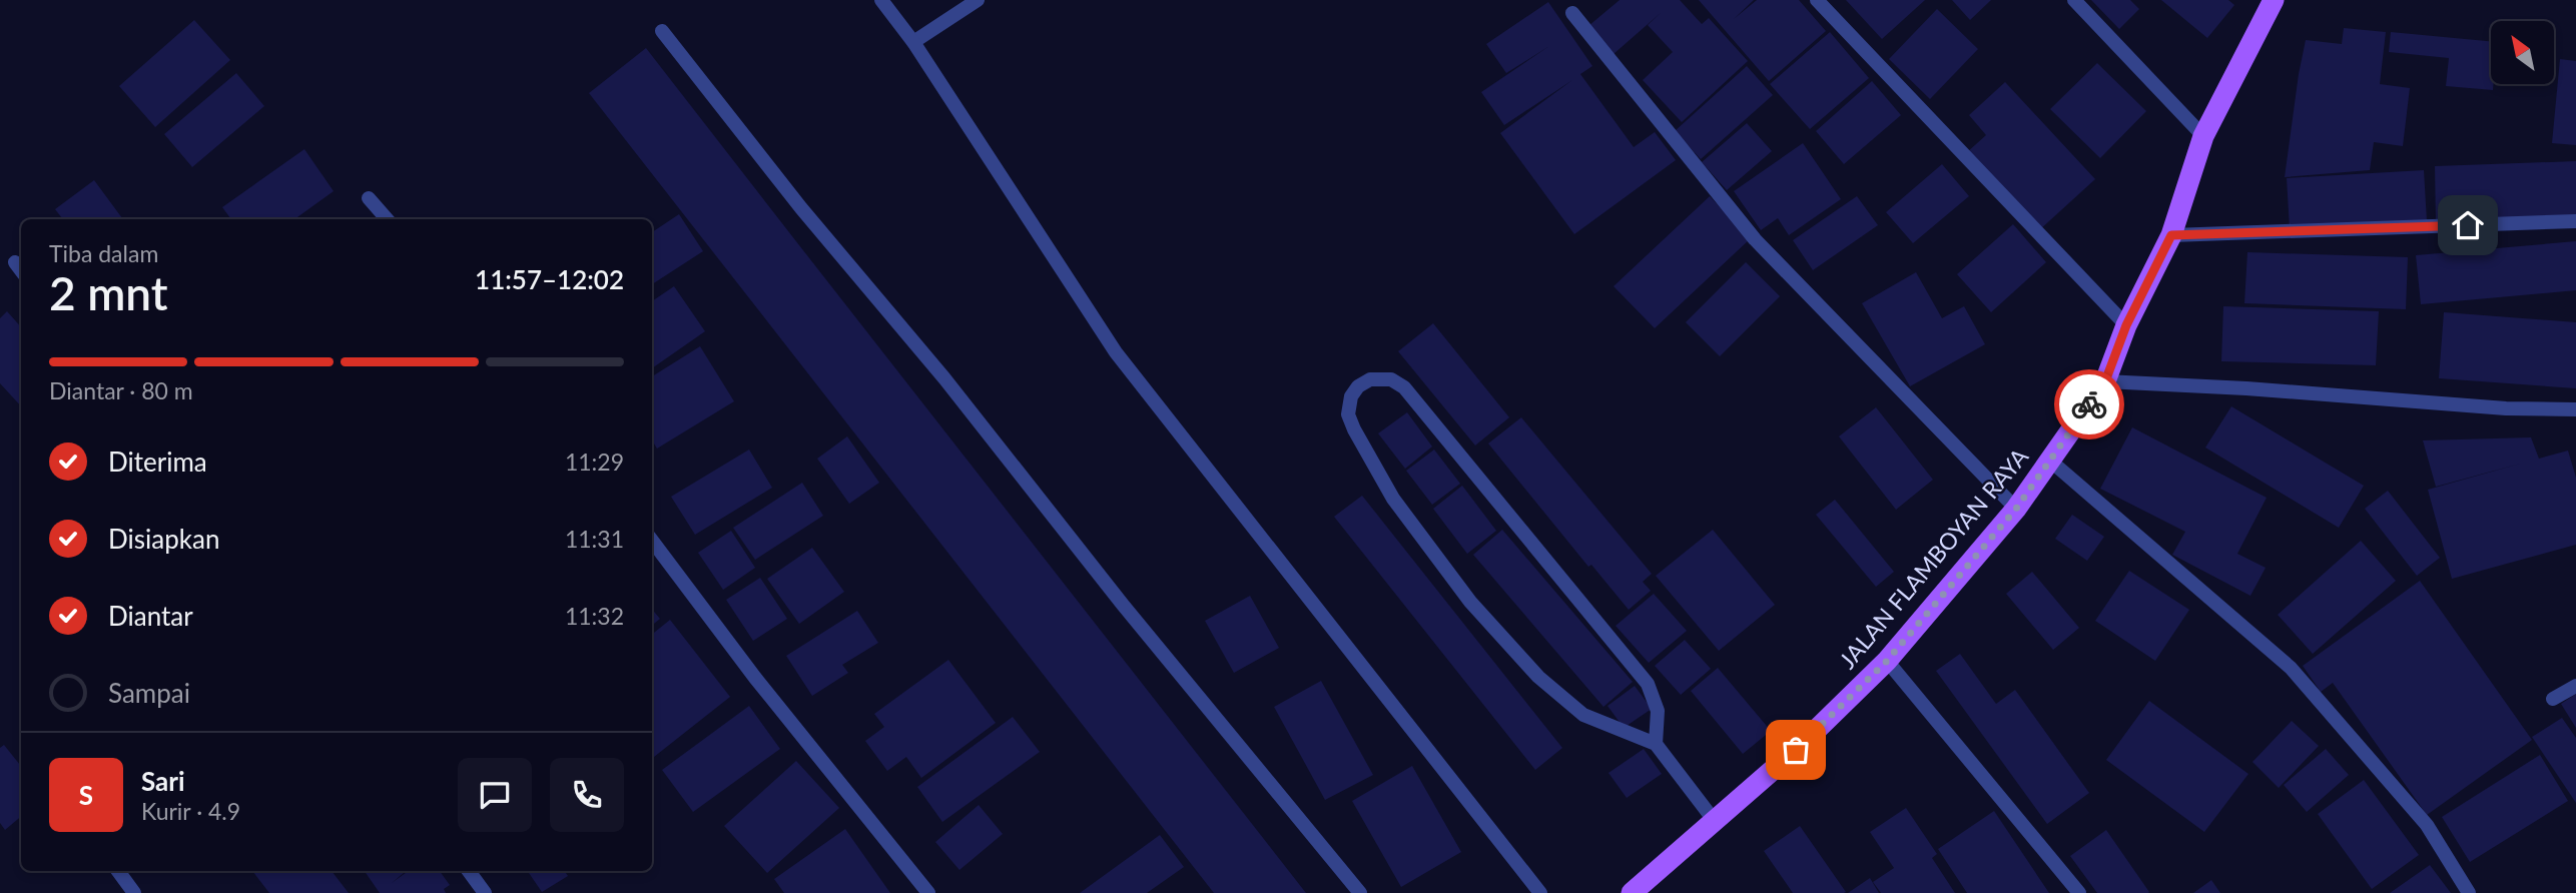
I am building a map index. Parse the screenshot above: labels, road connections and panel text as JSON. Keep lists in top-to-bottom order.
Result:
{
  "streets": {
    "main road": ["JALAN FLAMBOYAN RAYA"]
  },
  "north": "top left",
  "page": {
    "heading": ["2 mnt", "Tiba dalam", "11:57–12:02"],
    "panel": ["Sari", "Kurir · 4.9"],
    "bar": "Diantar · 80 m",
    "list": [
      ["Diterima", "11:29"],
      ["Disiapkan", "11:31"],
      ["Diantar", "11:32"],
      "Sampai"
    ],
    "round": "S"
  }
}
